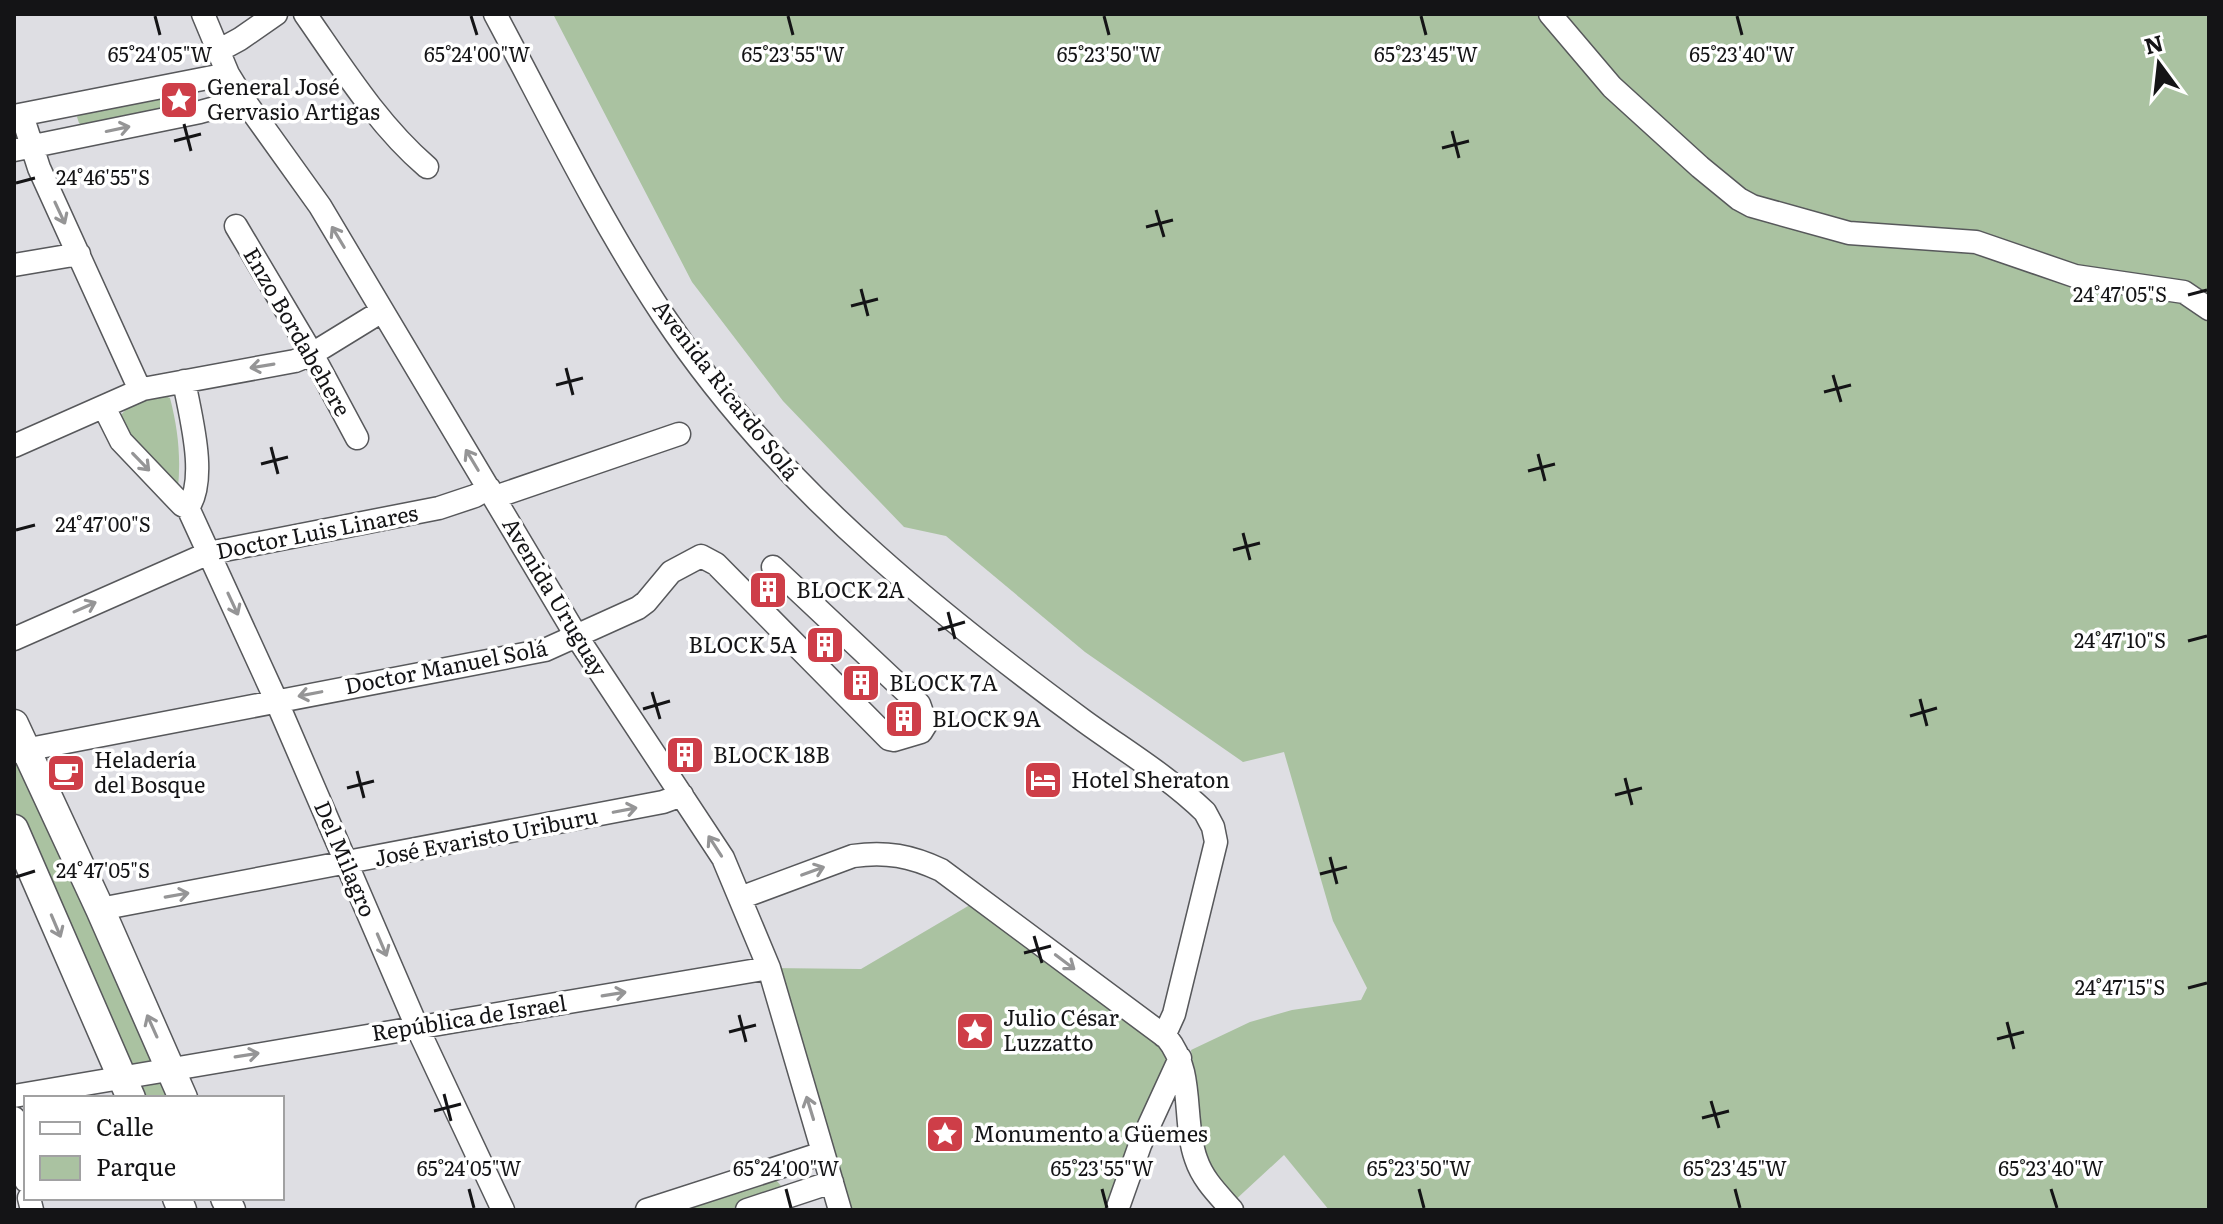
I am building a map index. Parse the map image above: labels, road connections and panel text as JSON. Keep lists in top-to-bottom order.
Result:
{
  "streets": {
    "street": [
      "Enzo Bordabehere",
      "Avenida Ricardo Solá",
      "Doctor Luis Linares",
      "Avenida Uruguay",
      "Doctor Manuel Solá",
      "José Evaristo Uriburu",
      "Del Milagro",
      "República de Israel"
    ]
  },
  "crossings": [
    ["Doctor Luis Linares", "Avenida Uruguay"],
    ["Doctor Luis Linares", "Del Milagro"],
    ["Avenida Uruguay", "Doctor Manuel Solá"],
    ["Avenida Uruguay", "José Evaristo Uriburu"],
    ["Avenida Uruguay", "República de Israel"],
    ["Doctor Manuel Solá", "Del Milagro"],
    ["José Evaristo Uriburu", "Del Milagro"],
    ["Del Milagro", "República de Israel"]
  ],
  "one_way": [
    "Avenida Uruguay",
    "José Evaristo Uriburu",
    "Del Milagro",
    "República de Israel"
  ],
  "places": {
    "place": ["General José Gervasio Artigas", "Julio César Luzzatto", "Monumento a Güemes"],
    "building": [
      "BLOCK 2A",
      "BLOCK 5A",
      "BLOCK 7A",
      "BLOCK 9A",
      "BLOCK 18B"
    ],
    "cafe": ["Heladería del Bosque"],
    "hotel": ["Hotel Sheraton"]
  },
  "legend": ["Calle", "Parque"],
  "north": "top",
  "coordinates": [
    "65°24'05\"W",
    "65°24'00\"W",
    "65°23'55\"W",
    "65°23'50\"W",
    "65°23'45\"W",
    "65°23'40\"W",
    "24°46'55\"S",
    "24°47'05\"S",
    "24°47'00\"S",
    "24°47'10\"S",
    "24°47'15\"S"
  ]
}
